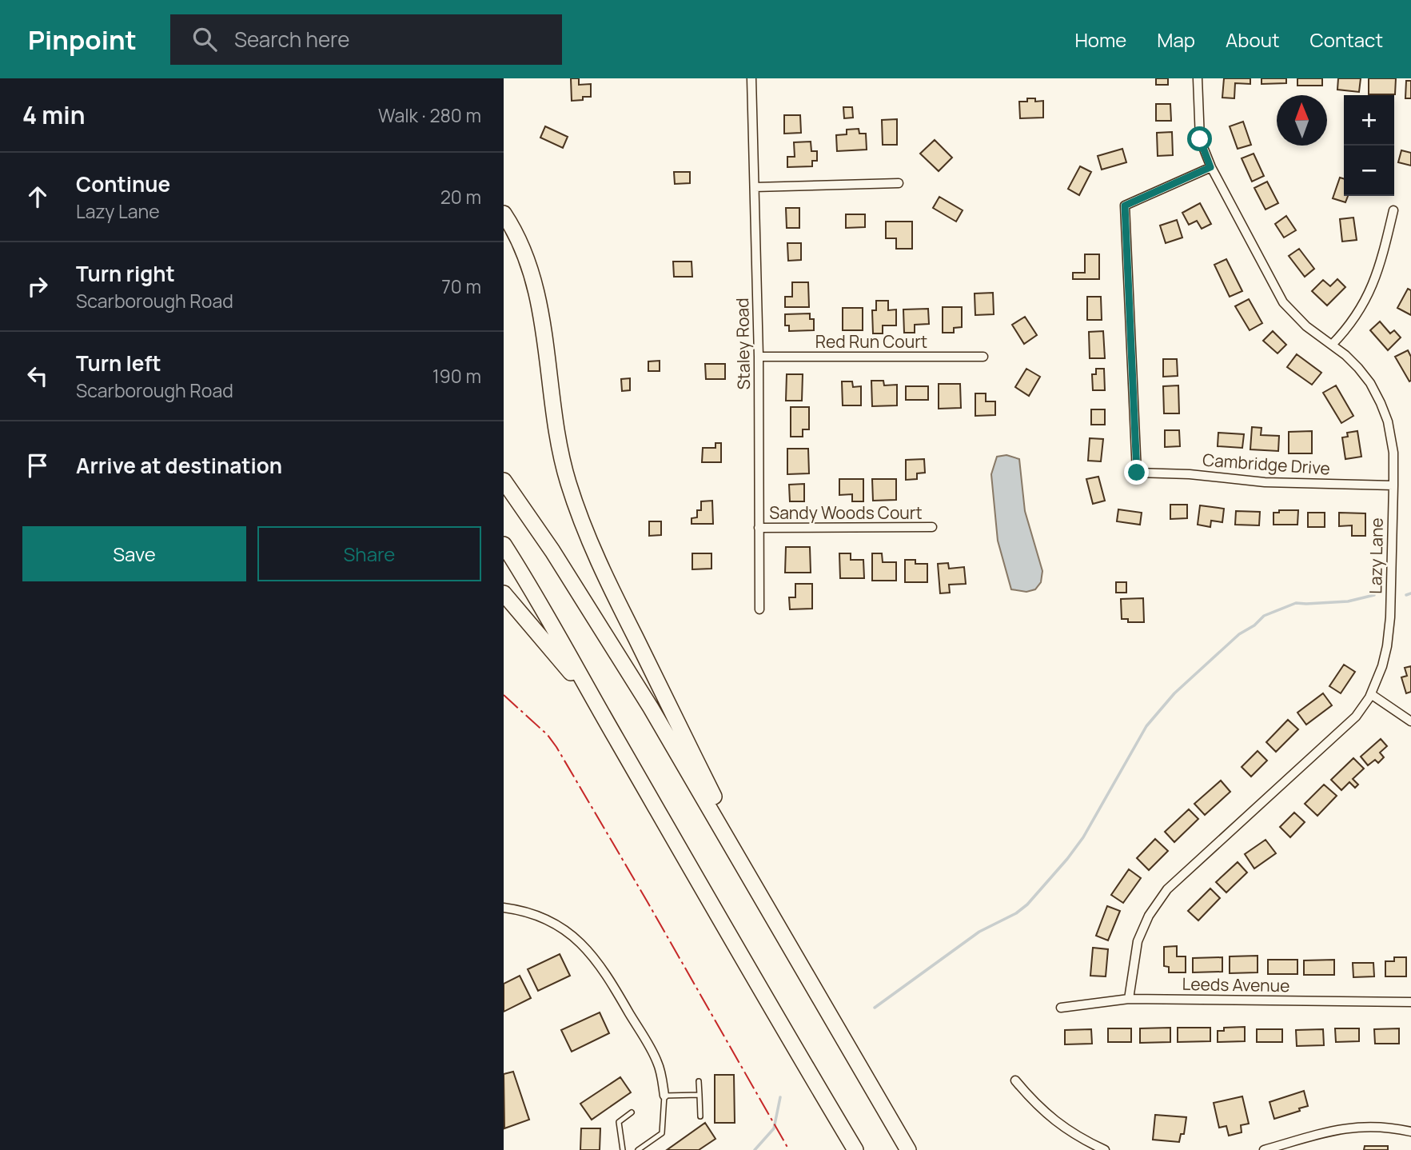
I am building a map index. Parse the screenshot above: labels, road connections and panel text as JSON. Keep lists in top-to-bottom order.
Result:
{
  "streets": {
    "street": [
      "Red Run Court",
      "Staley Road",
      "Cambridge Drive",
      "Sandy Woods Court",
      "Lazy Lane",
      "Leeds Avenue"
    ]
  },
  "crossings": [
    ["Red Run Court", "Staley Road"],
    ["Staley Road", "Sandy Woods Court"],
    ["Cambridge Drive", "Lazy Lane"],
    ["Lazy Lane", "Leeds Avenue"]
  ],
  "north": "top",
  "page": {
    "header": "Pinpoint",
    "search": "Search here",
    "nav": [
      "Home",
      "Map",
      "About",
      "Contact"
    ],
    "heading": ["4 min", "Walk · 280 m"],
    "map_buttons": ["+", "−"],
    "list": [
      ["Continue", "Lazy Lane", "20 m"],
      ["Turn right", "Scarborough Road", "70 m"],
      ["Turn left", "Scarborough Road", "190 m"],
      "Arrive at destination"
    ],
    "buttons": ["Save", "Share"]
  }
}
